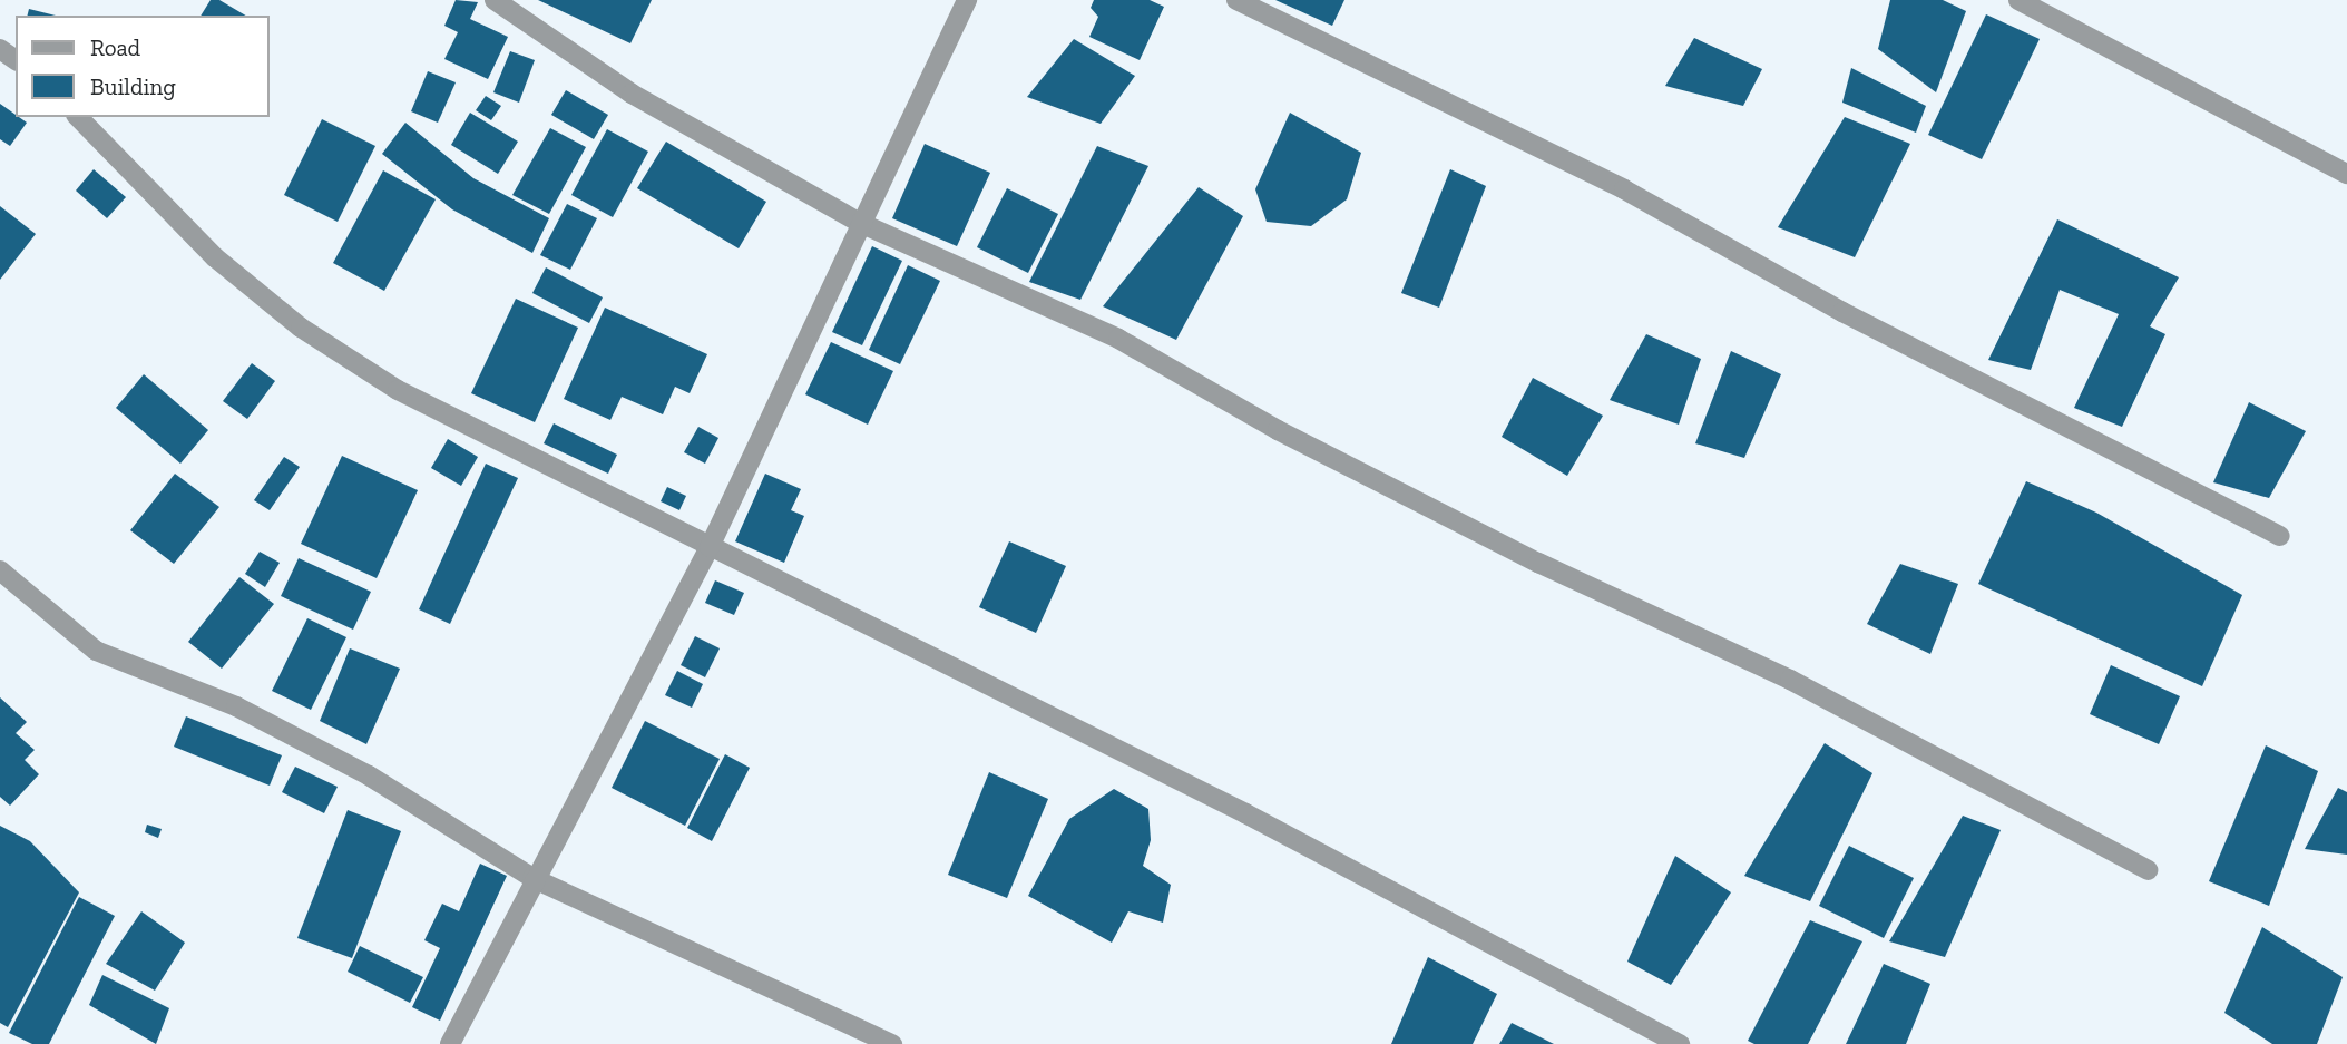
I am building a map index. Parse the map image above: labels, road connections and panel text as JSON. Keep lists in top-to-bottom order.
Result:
{
  "legend": ["Road", "Building"]
}
